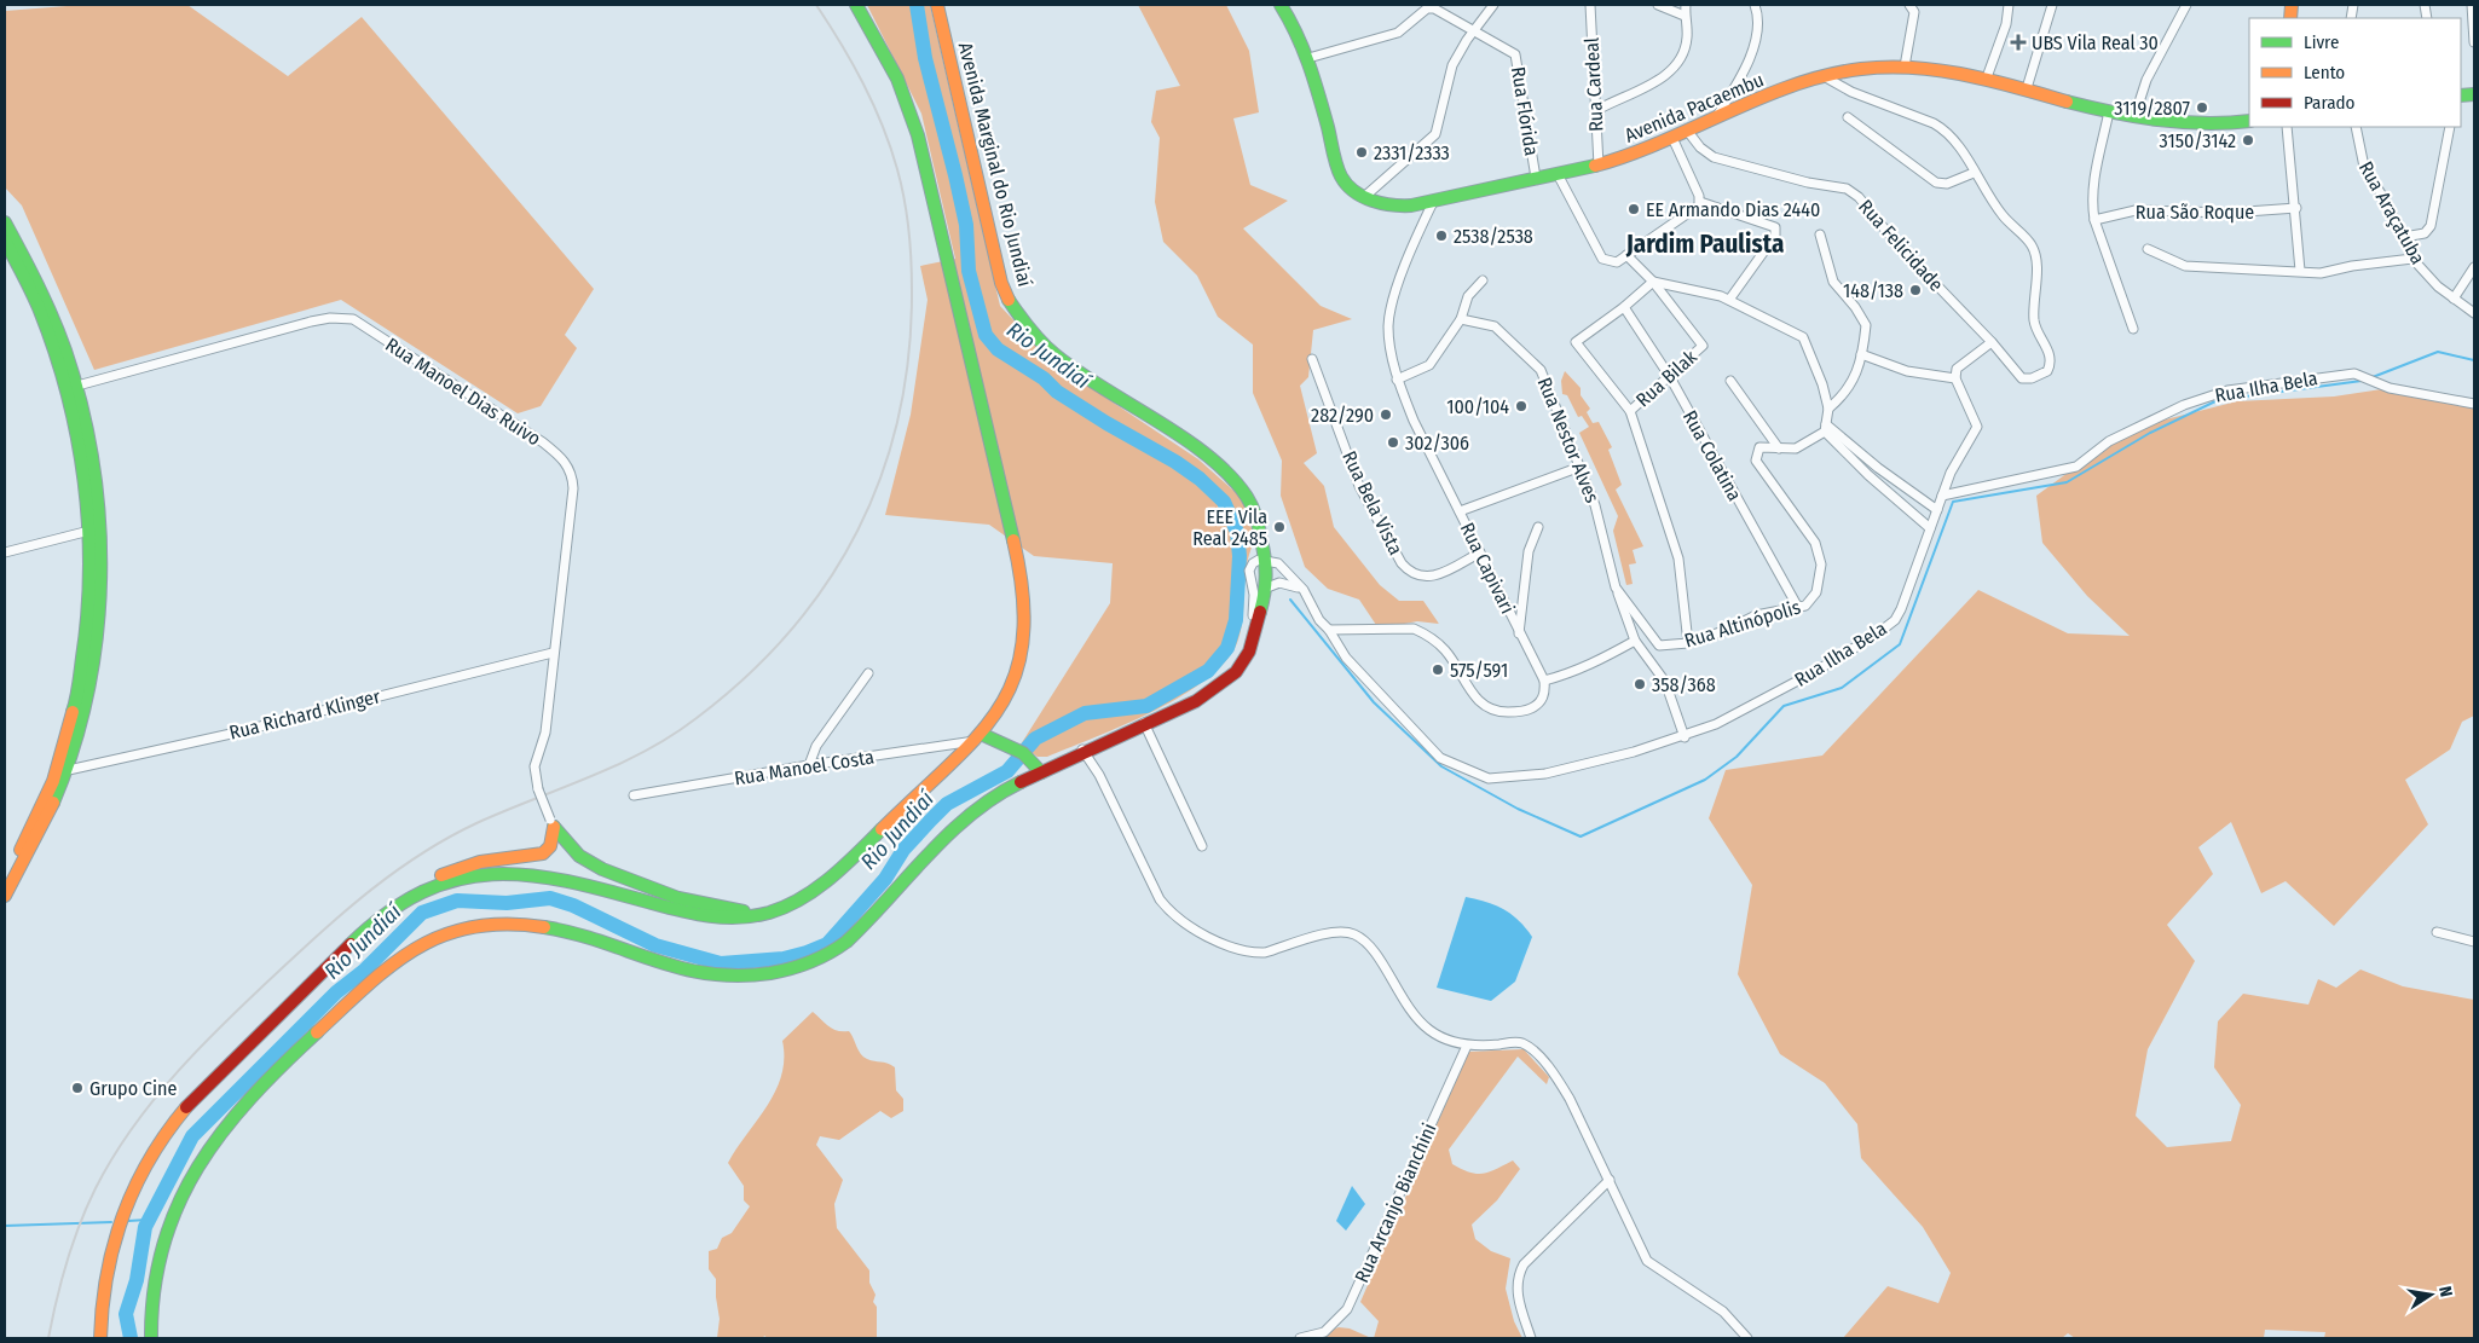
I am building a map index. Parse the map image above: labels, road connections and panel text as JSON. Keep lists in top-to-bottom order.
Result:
{
  "streets": {
    "main road": ["Avenida Pacaembu", "Avenida Marginal do Rio Jundiaí"],
    "street": [
      "Rua Cardeal",
      "Rua Flórida",
      "Rua São Roque",
      "Rua Araçatuba",
      "Rua Felicidade",
      "Rua Bilak",
      "Rua Ilha Bela",
      "Rua Manoel Dias Ruivo",
      "Rua Nestor Alves",
      "Rua Colatina",
      "Rua Bela Vista",
      "Rua Capivari",
      "Rua Altinópolis",
      "Rua Richard Klinger",
      "Rua Manoel Costa",
      "Rua Arcanjo Bianchini"
    ]
  },
  "crossings": [
    ["Rua Cardeal", "Avenida Pacaembu"],
    ["Avenida Pacaembu", "Rua Flórida"],
    ["Avenida Pacaembu", "Rua Felicidade"],
    ["Avenida Pacaembu", "Rua Capivari"],
    ["Avenida Marginal do Rio Jundiaí", "Rua Ilha Bela"],
    ["Rua Bilak", "Rua Colatina"],
    ["Rua Bilak", "Rua Altinópolis"],
    ["Rua Ilha Bela", "Rua Nestor Alves"],
    ["Rua Manoel Dias Ruivo", "Rua Richard Klinger"],
    ["Rua Nestor Alves", "Rua Altinópolis"],
    ["Rua Colatina", "Rua Altinópolis"],
    ["Rua Bela Vista", "Rua Capivari"]
  ],
  "districts": ["Jardim Paulista"],
  "water": ["Rio Jundiaí"],
  "places": {
    "health": ["UBS Vila Real 30"],
    "other": [
      "3119/2807",
      "3150/3142",
      "2331/2333",
      "EE Armando Dias 2440",
      "2538/2538",
      "148/138",
      "100/104",
      "282/290",
      "302/306",
      "EEE Vila Real 2485",
      "575/591",
      "358/368",
      "Grupo Cine"
    ]
  },
  "legend": ["Livre", "Lento", "Parado"],
  "north": "right"
}
